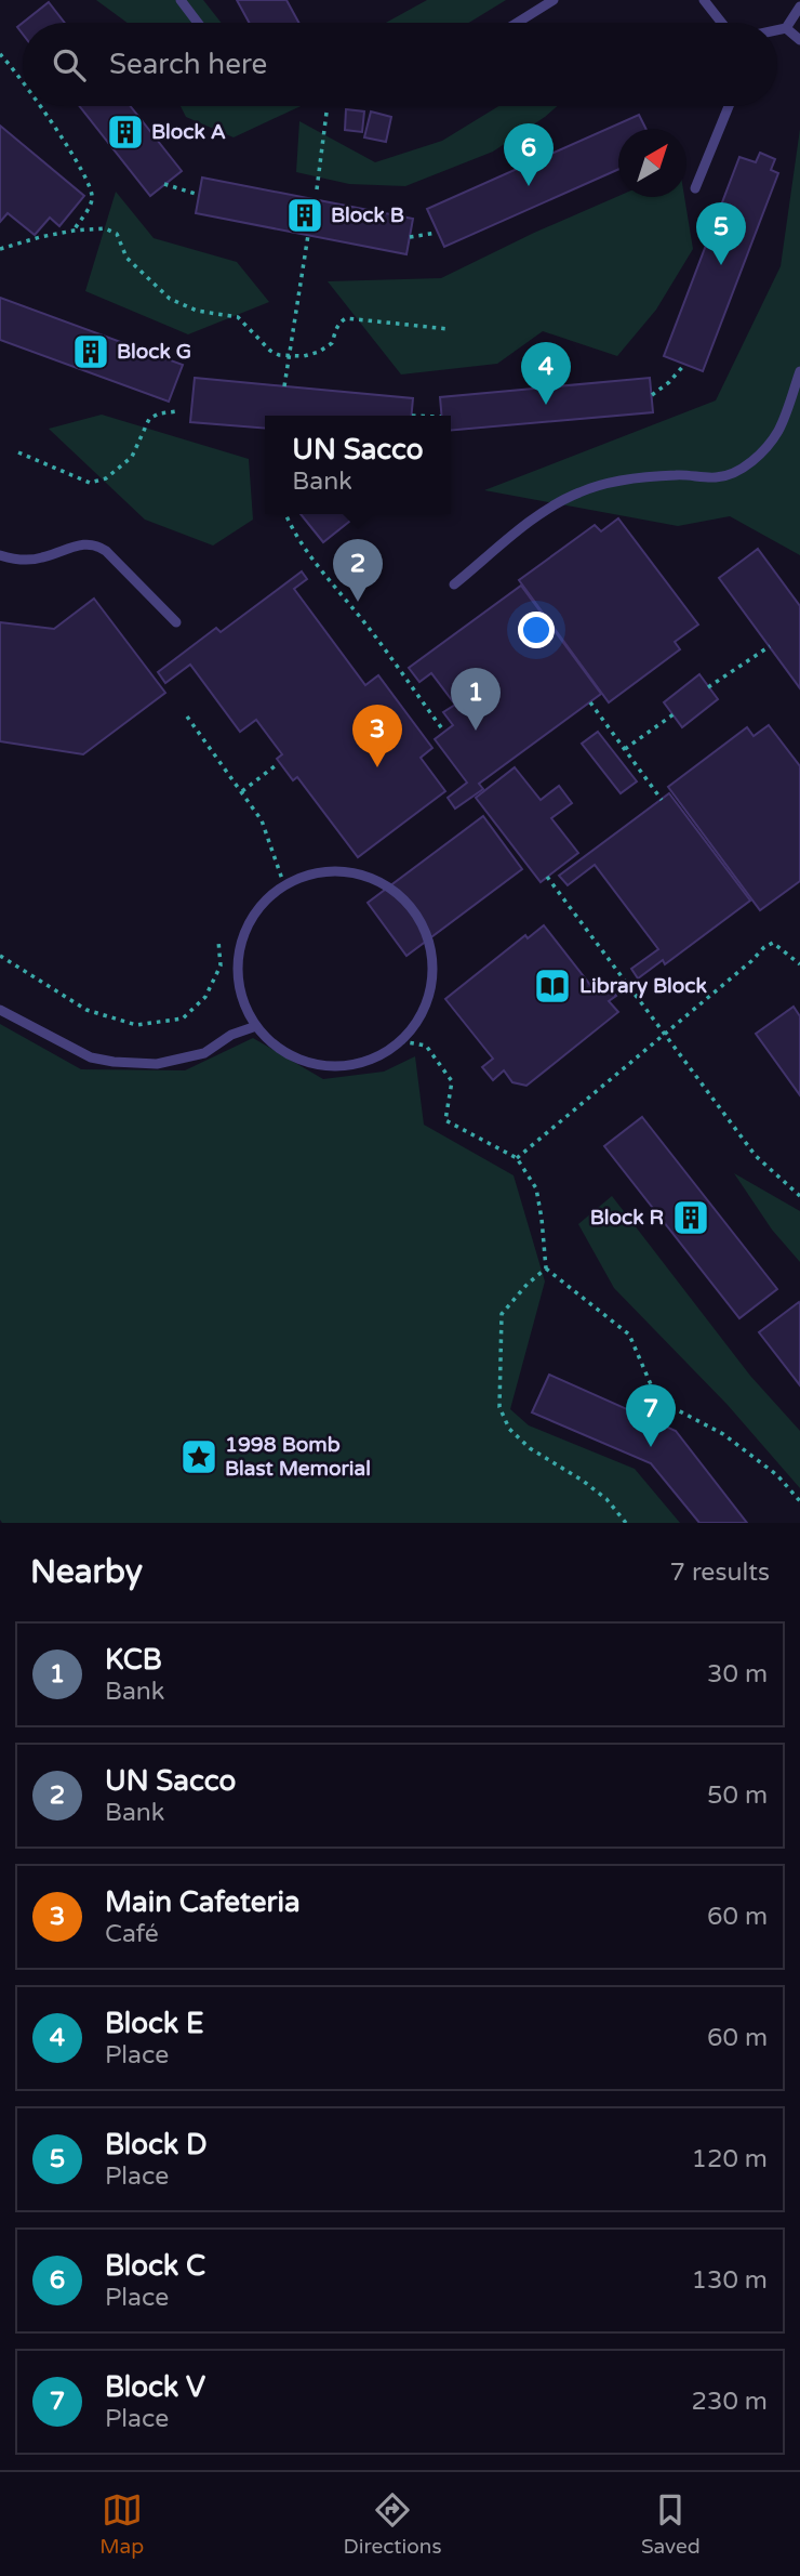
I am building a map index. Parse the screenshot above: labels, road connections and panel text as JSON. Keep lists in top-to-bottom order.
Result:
{
  "places": {
    "building": [
      "Block A",
      "Block B",
      "Block G",
      "Block R"
    ],
    "library": ["Library Block"],
    "place": ["1998 Bomb Blast Memorial"]
  },
  "north": "top right",
  "page": {
    "search": "Search here",
    "pins": [
      "6",
      "5",
      "4",
      "2",
      "1",
      "3",
      "7"
    ],
    "popup": ["UN Sacco", "Bank"],
    "heading": ["Nearby", "7 results"],
    "list": [
      {
        "mark": "1",
        "name": "KCB",
        "note": "Bank",
        "value": "30 m"
      },
      {
        "mark": "2",
        "name": "UN Sacco",
        "note": "Bank",
        "value": "50 m"
      },
      {
        "mark": "3",
        "name": "Main Cafeteria",
        "note": "Café",
        "value": "60 m"
      },
      {
        "mark": "4",
        "name": "Block E",
        "note": "Place",
        "value": "60 m"
      },
      {
        "mark": "5",
        "name": "Block D",
        "note": "Place",
        "value": "120 m"
      },
      {
        "mark": "6",
        "name": "Block C",
        "note": "Place",
        "value": "130 m"
      },
      {
        "mark": "7",
        "name": "Block V",
        "note": "Place",
        "value": "230 m"
      }
    ],
    "nav": ["Map", "Directions", "Saved"]
  }
}
